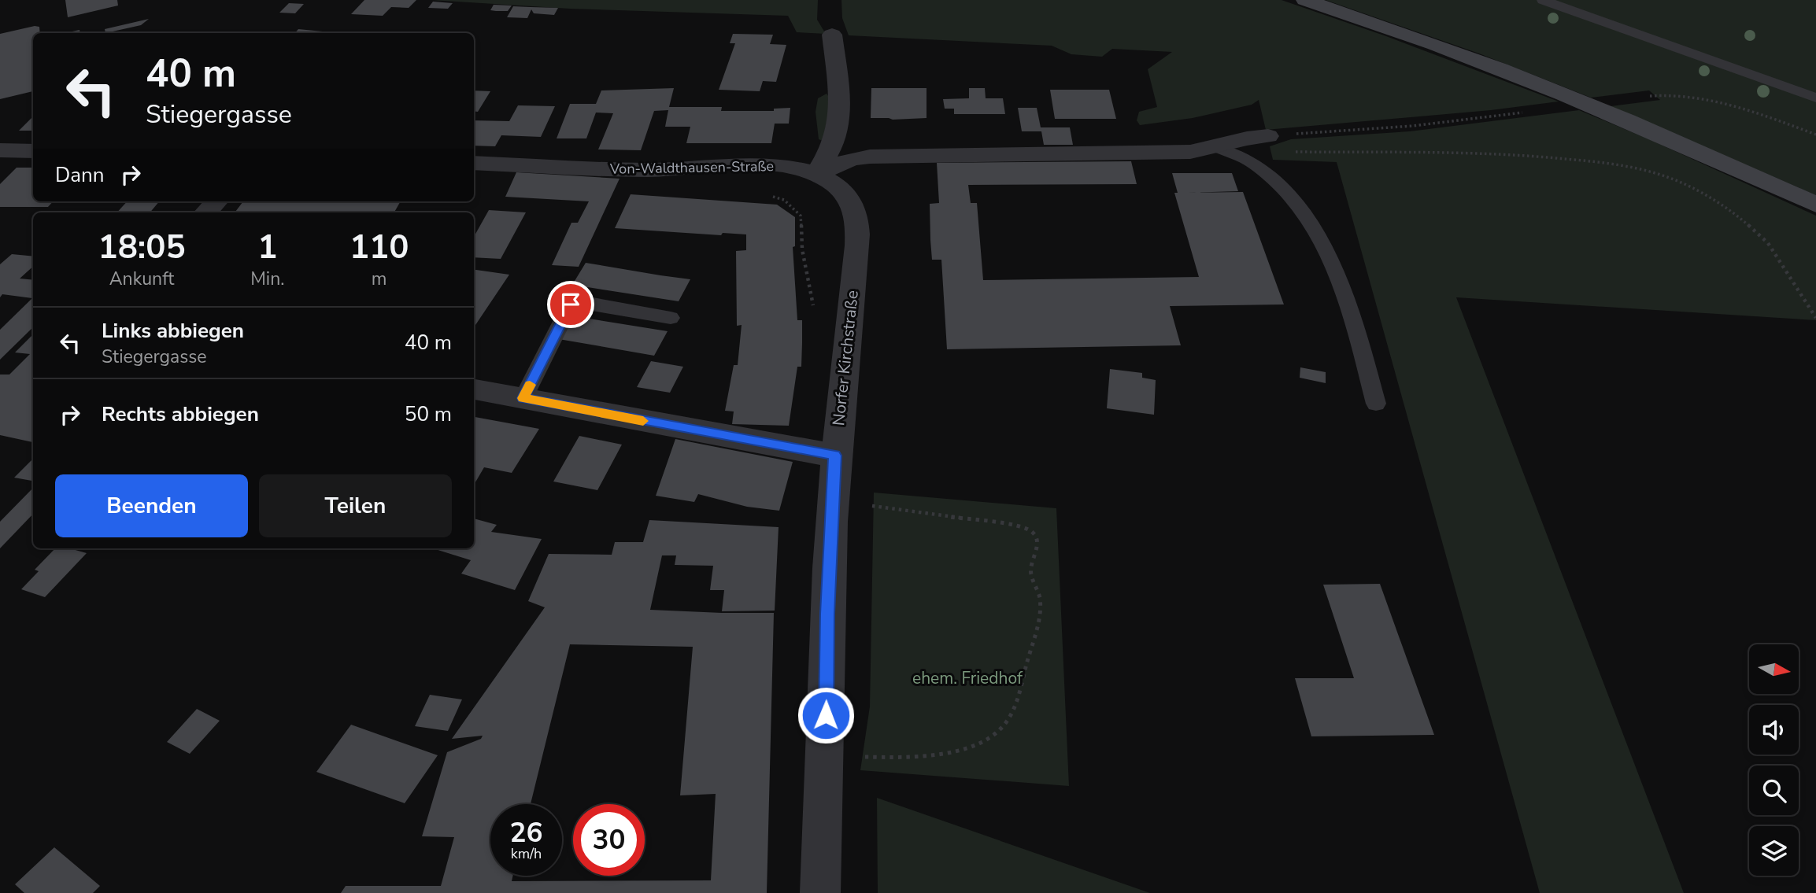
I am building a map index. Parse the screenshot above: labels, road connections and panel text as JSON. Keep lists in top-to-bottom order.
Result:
{
  "streets": {
    "street": ["Von-Waldthausen-Straße", "Norfer Kirchstraße"]
  },
  "crossings": [
    ["Von-Waldthausen-Straße", "Norfer Kirchstraße"]
  ],
  "parks": ["ehem. Friedhof"],
  "north": "right",
  "page": {
    "turn": ["40 m", "Stiegergasse"],
    "then": "Dann",
    "eta": [
      "18:05",
      "Ankunft",
      "1",
      "Min.",
      "110",
      "m"
    ],
    "list": [
      {
        "name": "Links abbiegen",
        "note": "Stiegergasse",
        "value": "40 m"
      },
      {
        "name": "Rechts abbiegen",
        "value": "50 m"
      }
    ],
    "buttons": ["Beenden", "Teilen"],
    "speed": "26 km/h",
    "limit": "30"
  }
}
